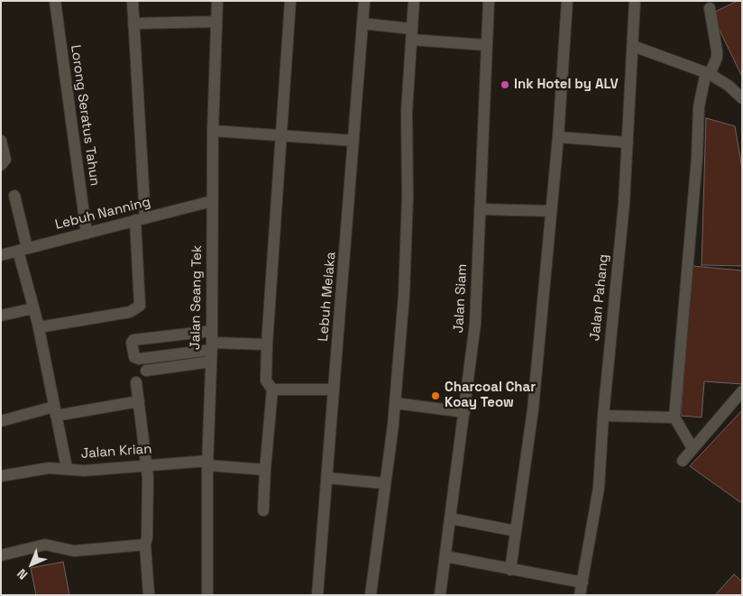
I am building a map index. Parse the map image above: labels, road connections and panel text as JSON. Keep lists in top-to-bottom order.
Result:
{
  "streets": {
    "street": [
      "Lorong Seratus Tahun",
      "Lebuh Nanning",
      "Lebuh Melaka",
      "Jalan Seang Tek",
      "Jalan Pahang",
      "Jalan Siam",
      "Jalan Krian"
    ]
  },
  "crossings": [
    ["Lorong Seratus Tahun", "Lebuh Nanning"],
    ["Lebuh Nanning", "Jalan Seang Tek"],
    ["Jalan Seang Tek", "Jalan Krian"]
  ],
  "places": ["Ink Hotel by ALV", "Charcoal Char Koay Teow"],
  "north": "bottom left"
}
